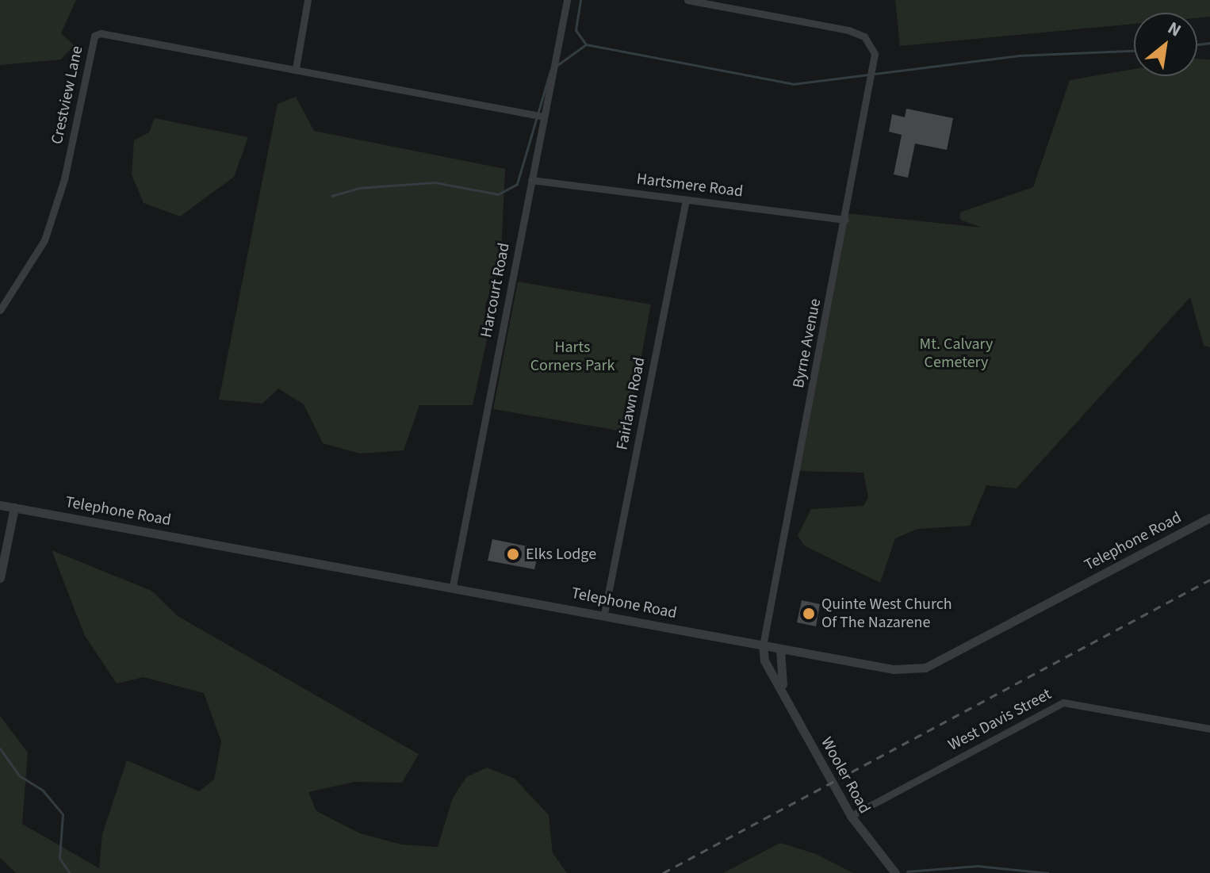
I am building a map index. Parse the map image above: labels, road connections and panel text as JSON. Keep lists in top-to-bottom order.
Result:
{
  "streets": {
    "street": [
      "Crestview Lane",
      "Hartsmere Road",
      "Harcourt Road",
      "Byrne Avenue",
      "Fairlawn Road",
      "Telephone Road",
      "West Davis Street",
      "Wooler Road"
    ]
  },
  "crossings": [
    ["Hartsmere Road", "Harcourt Road"],
    ["Hartsmere Road", "Byrne Avenue"],
    ["Hartsmere Road", "Fairlawn Road"],
    ["Harcourt Road", "Telephone Road"],
    ["Byrne Avenue", "Telephone Road"],
    ["Byrne Avenue", "Wooler Road"],
    ["Fairlawn Road", "Telephone Road"],
    ["Telephone Road", "Wooler Road"],
    ["West Davis Street", "Wooler Road"]
  ],
  "parks": ["Mt. Calvary Cemetery", "Harts Corners Park"],
  "places": ["Elks Lodge", "Quinte West Church Of The Nazarene"],
  "north": "top right"
}
